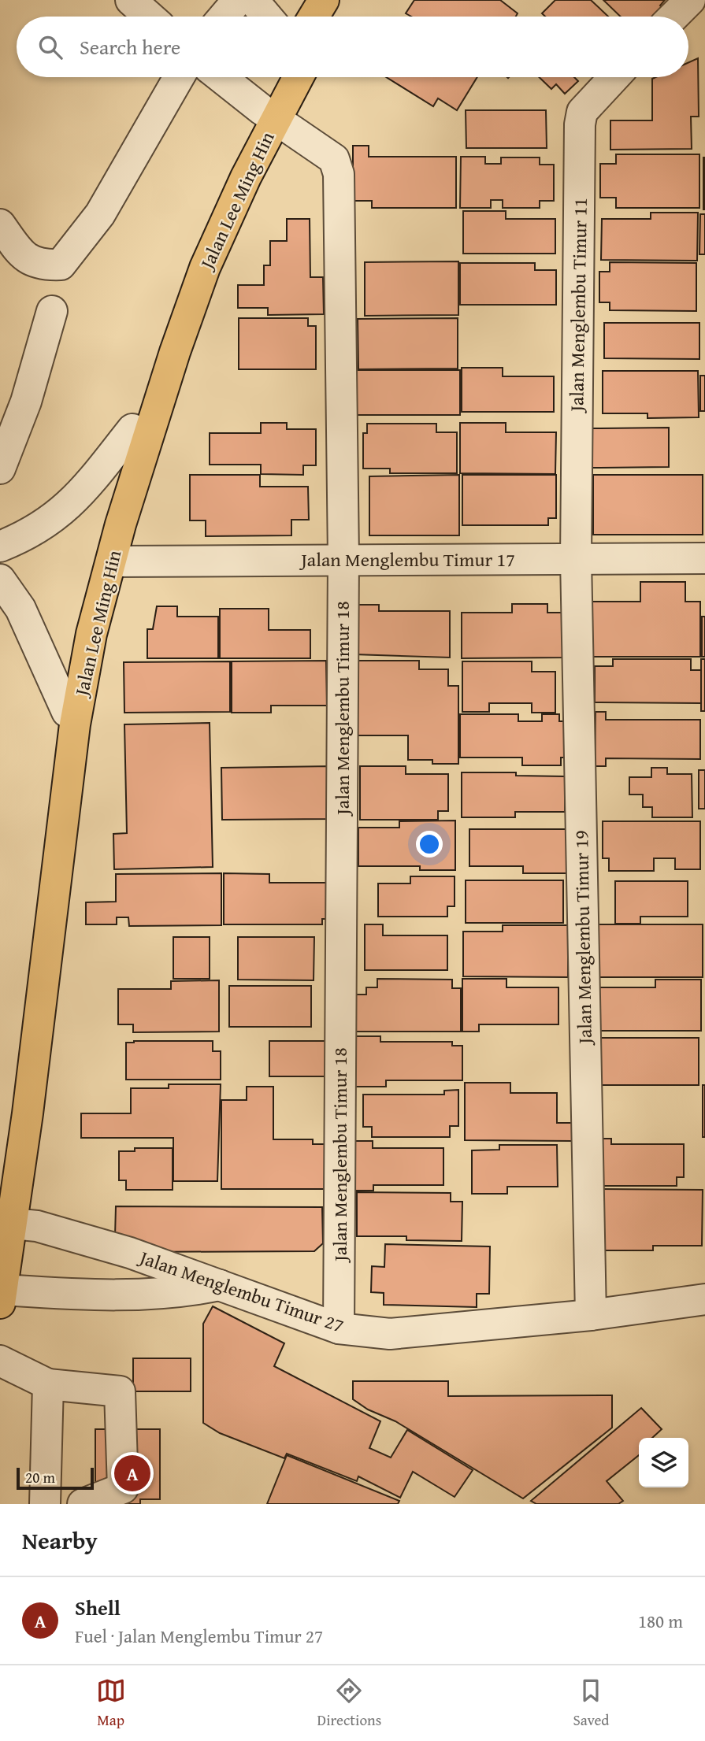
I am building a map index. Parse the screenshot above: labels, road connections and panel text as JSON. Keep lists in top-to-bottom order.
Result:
{
  "streets": {
    "main road": ["Jalan Lee Ming Hin"],
    "street": [
      "Jalan Menglembu Timur 11",
      "Jalan Menglembu Timur 17",
      "Jalan Menglembu Timur 18",
      "Jalan Menglembu Timur 19",
      "Jalan Menglembu Timur 27"
    ]
  },
  "crossings": [
    ["Jalan Lee Ming Hin", "Jalan Menglembu Timur 17"],
    ["Jalan Lee Ming Hin", "Jalan Menglembu Timur 18"],
    ["Jalan Lee Ming Hin", "Jalan Menglembu Timur 27"],
    ["Jalan Menglembu Timur 11", "Jalan Menglembu Timur 17"],
    ["Jalan Menglembu Timur 11", "Jalan Menglembu Timur 19"],
    ["Jalan Menglembu Timur 17", "Jalan Menglembu Timur 18"],
    ["Jalan Menglembu Timur 17", "Jalan Menglembu Timur 19"],
    ["Jalan Menglembu Timur 18", "Jalan Menglembu Timur 27"],
    ["Jalan Menglembu Timur 19", "Jalan Menglembu Timur 27"]
  ],
  "scale_bar": "20 m",
  "page": {
    "search": "Search here",
    "pins": "A",
    "scale": "20 m",
    "heading": "Nearby",
    "list": [
      {
        "mark": "A",
        "name": "Shell",
        "note": "Fuel · Jalan Menglembu Timur 27",
        "value": "180 m"
      }
    ],
    "nav": ["Map", "Directions", "Saved"]
  }
}
